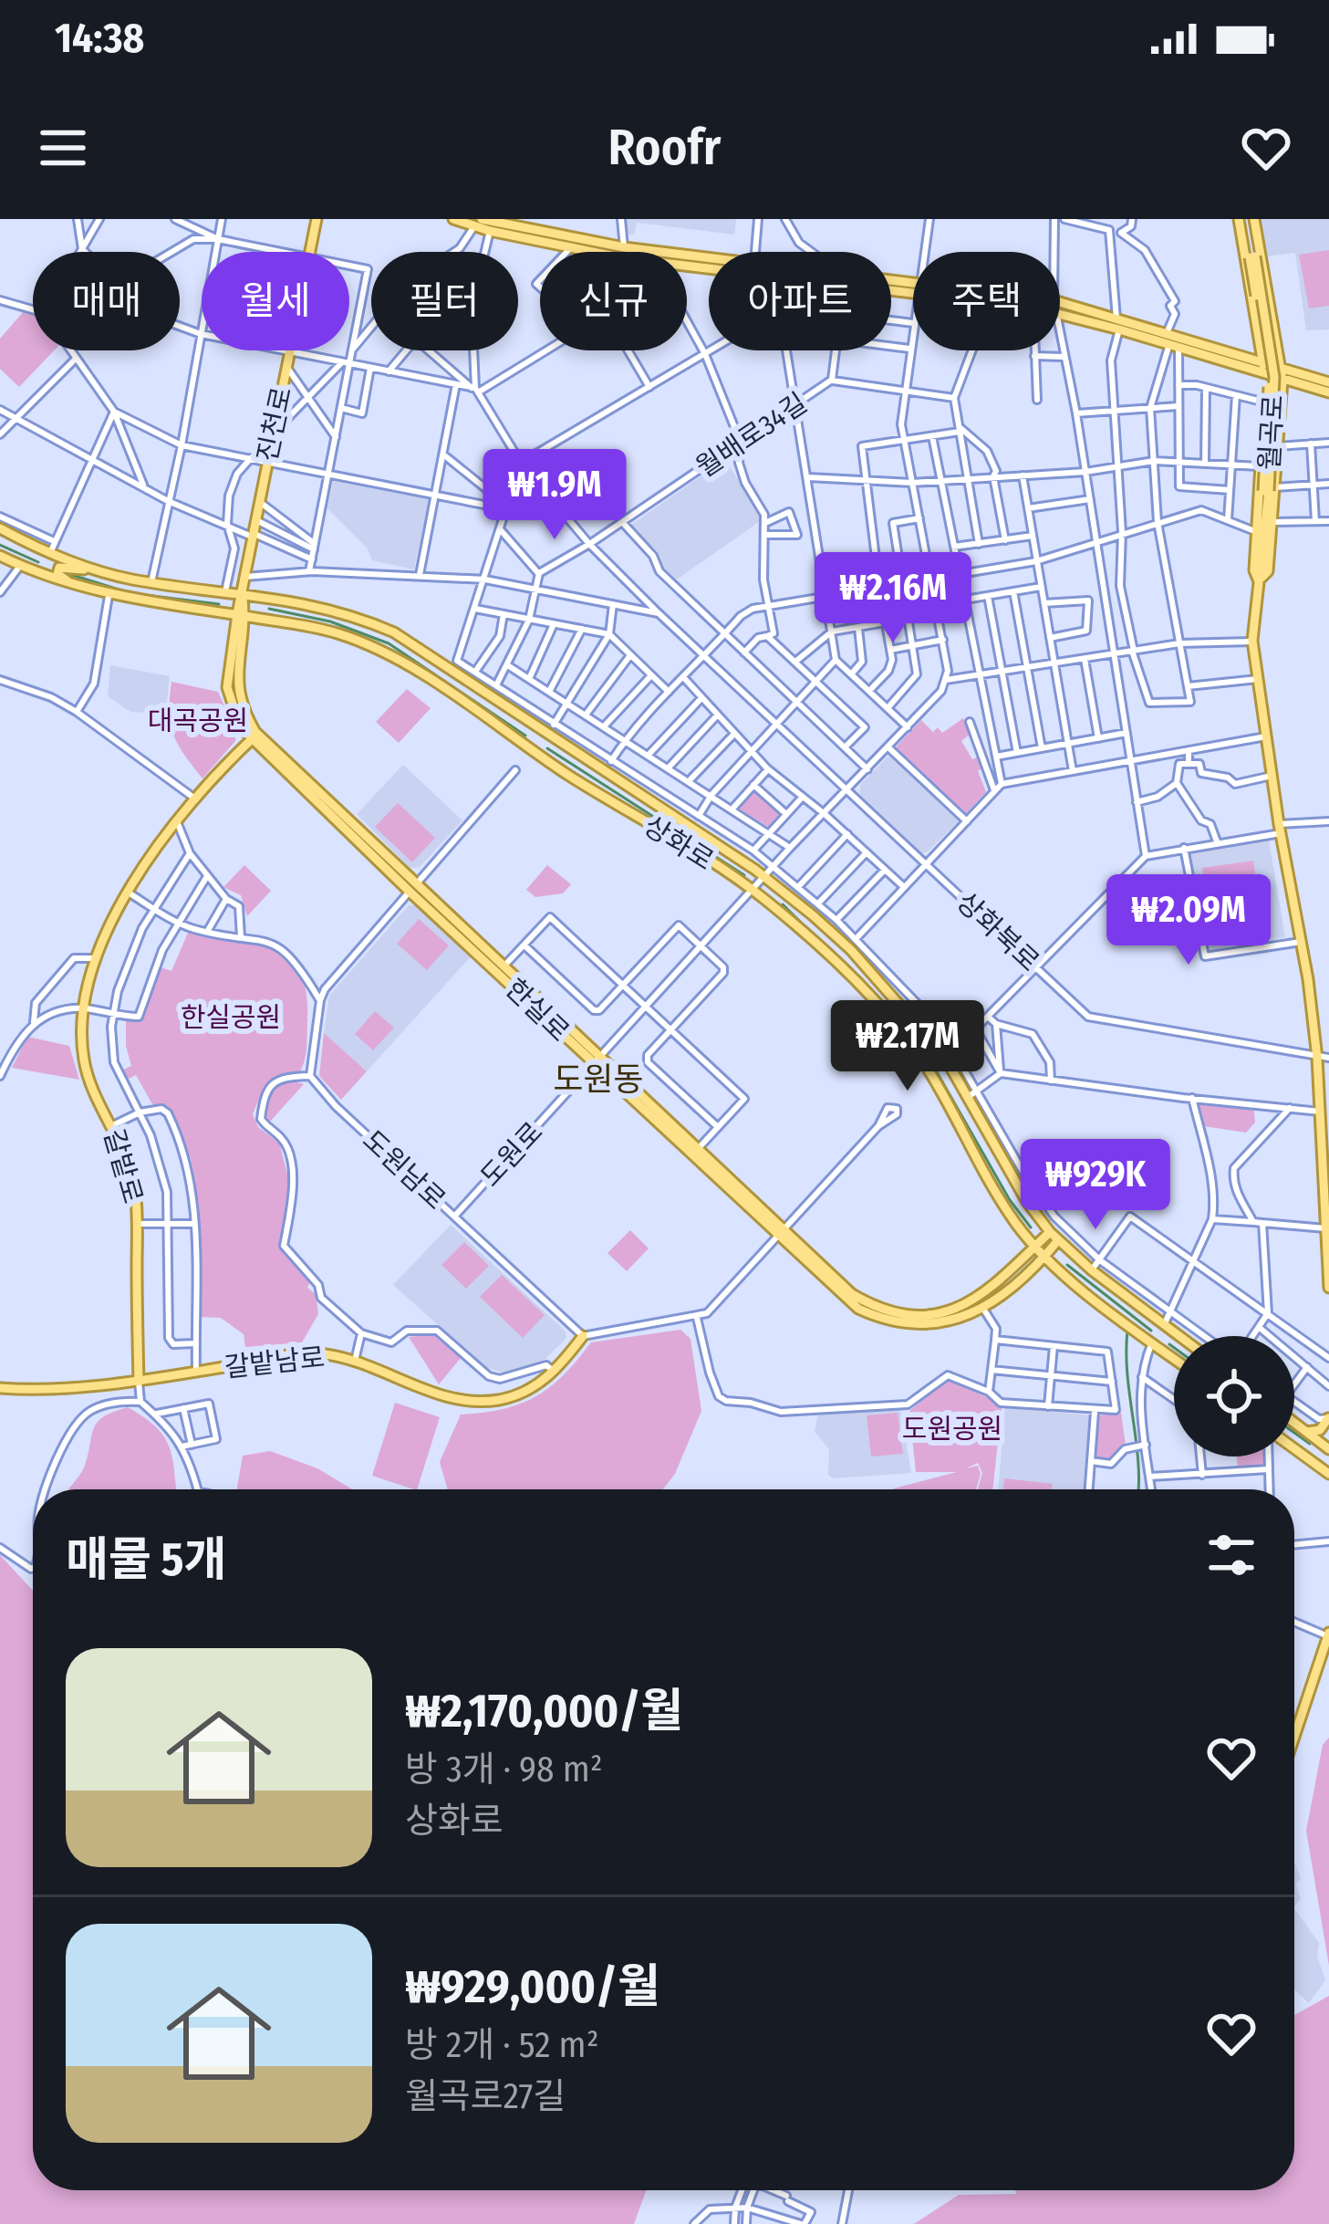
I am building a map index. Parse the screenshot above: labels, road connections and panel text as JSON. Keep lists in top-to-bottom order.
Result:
{
  "streets": {
    "main road": [
      "진천로",
      "월곡로",
      "상화로",
      "한실로",
      "갈밭로",
      "갈밭남로"
    ],
    "street": [
      "월배로34길",
      "상화북로",
      "도원로",
      "도원남로"
    ]
  },
  "crossings": [
    ["진천로", "상화로"],
    ["진천로", "한실로"],
    ["월곡로", "상화북로"],
    ["월배로34길", "상화북로"],
    ["상화로", "한실로"],
    ["상화로", "도원로"],
    ["상화북로", "도원로"],
    ["한실로", "도원로"],
    ["한실로", "갈밭로"],
    ["도원로", "도원남로"],
    ["갈밭로", "갈밭남로"],
    ["도원남로", "갈밭남로"]
  ],
  "districts": ["도원동"],
  "parks": ["대곡공원", "한실공원", "도원공원"],
  "page": {
    "status": "14:38",
    "header": "Roofr",
    "chip": [
      "매매",
      "월세",
      "필터",
      "신규",
      "아파트",
      "주택"
    ],
    "price": [
      "₩1.9M",
      "₩2.16M",
      "₩2.09M",
      "₩2.17M",
      "₩929K"
    ],
    "heading": "매물 5개",
    "list": [
      {
        "name": "₩2,170,000/월",
        "note": "방 3개 · 98 m² · 상화로"
      },
      {
        "name": "₩929,000/월",
        "note": "방 2개 · 52 m² · 월곡로27길"
      }
    ]
  }
}
